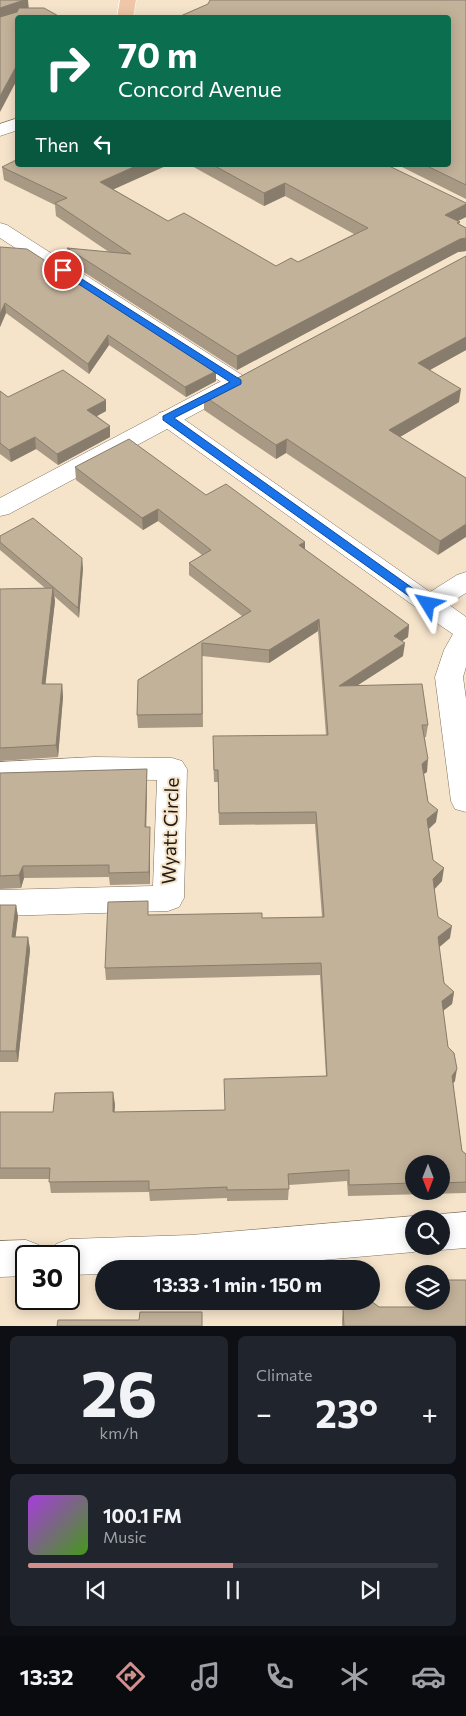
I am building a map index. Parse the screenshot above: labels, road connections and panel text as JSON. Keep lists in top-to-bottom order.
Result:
{
  "streets": {
    "street": ["Wyatt Circle"]
  },
  "north": "bottom",
  "page": {
    "turn": ["70 m", "Concord Avenue"],
    "then": "Then",
    "limit": "30",
    "trip": "13:33 · 1 min · 150 m",
    "tile": [
      ["26", "km/h"],
      "Climate"
    ],
    "heat": ["−", "23°", "+"],
    "song": ["100.1 FM", "Music"],
    "tabs": "13:32"
  }
}
